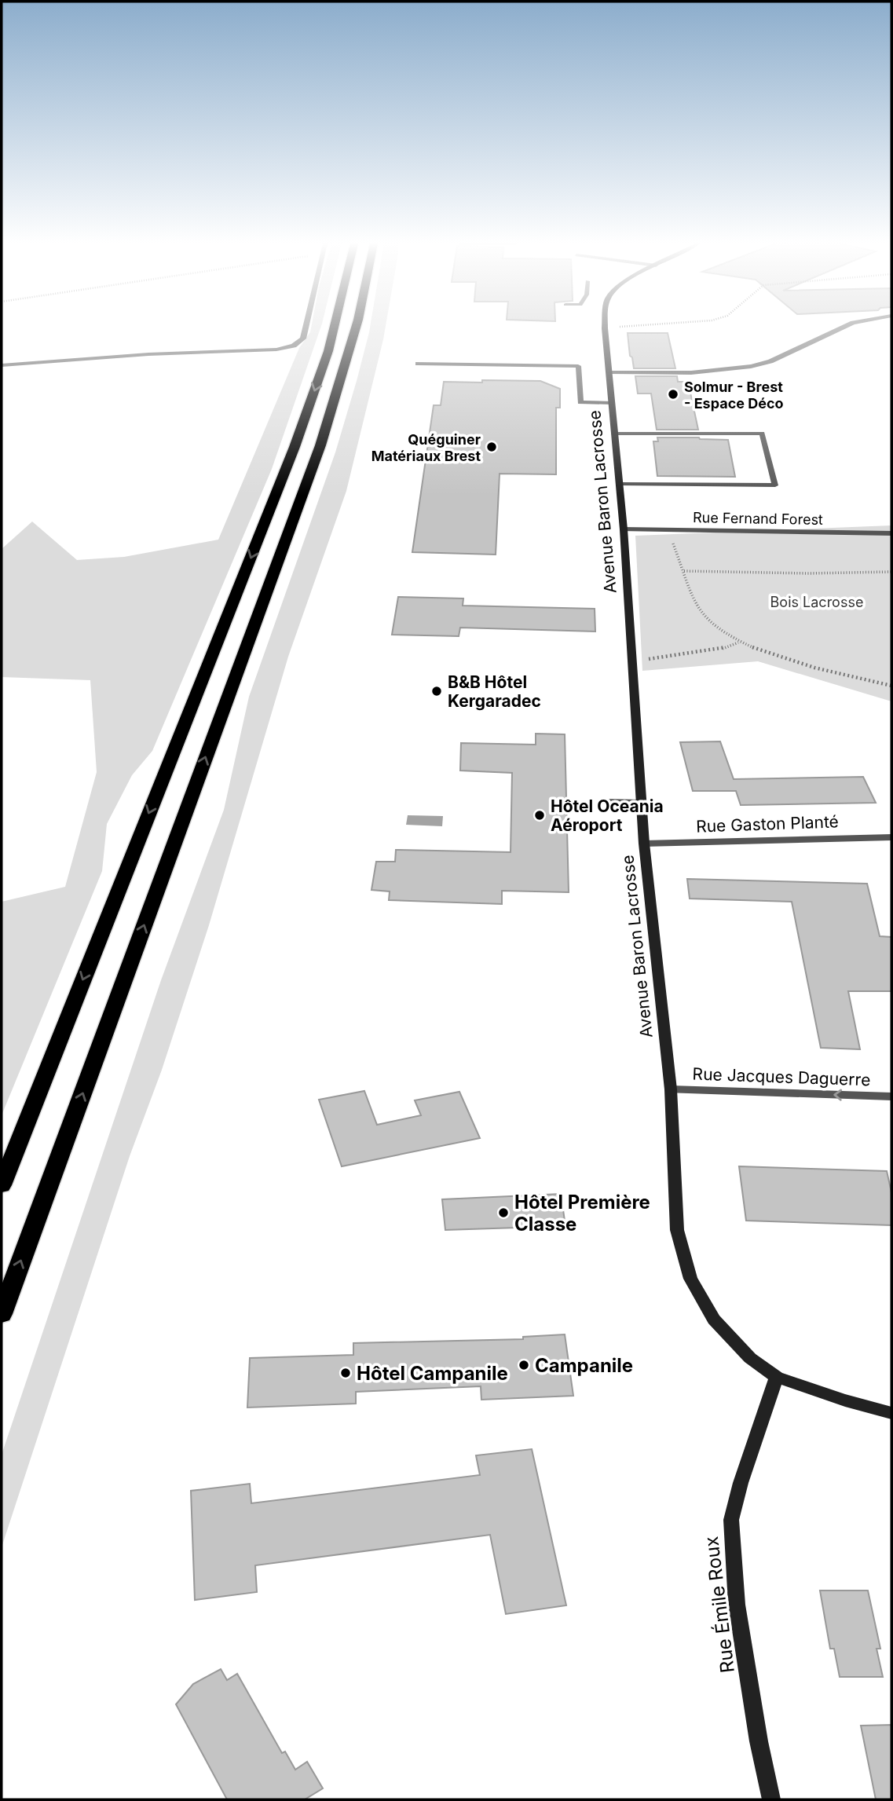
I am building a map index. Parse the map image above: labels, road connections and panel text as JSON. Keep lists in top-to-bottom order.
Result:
{
  "streets": {
    "street": [
      "Avenue Baron Lacrosse",
      "Rue Fernand Forest",
      "Rue Gaston Planté",
      "Rue Jacques Daguerre",
      "Rue Émile Roux"
    ]
  },
  "crossings": [
    ["Avenue Baron Lacrosse", "Rue Fernand Forest"],
    ["Avenue Baron Lacrosse", "Rue Gaston Planté"],
    ["Avenue Baron Lacrosse", "Rue Jacques Daguerre"],
    ["Avenue Baron Lacrosse", "Rue Émile Roux"]
  ],
  "one_way": ["Rue Jacques Daguerre"],
  "parks": ["Bois Lacrosse"],
  "places": [
    "Solmur - Brest - Espace Déco",
    "Quéguiner Matériaux Brest",
    "B&B Hôtel Kergaradec",
    "Hôtel Oceania Aéroport",
    "Hôtel Première Classe",
    "Campanile",
    "Hôtel Campanile"
  ]
}
